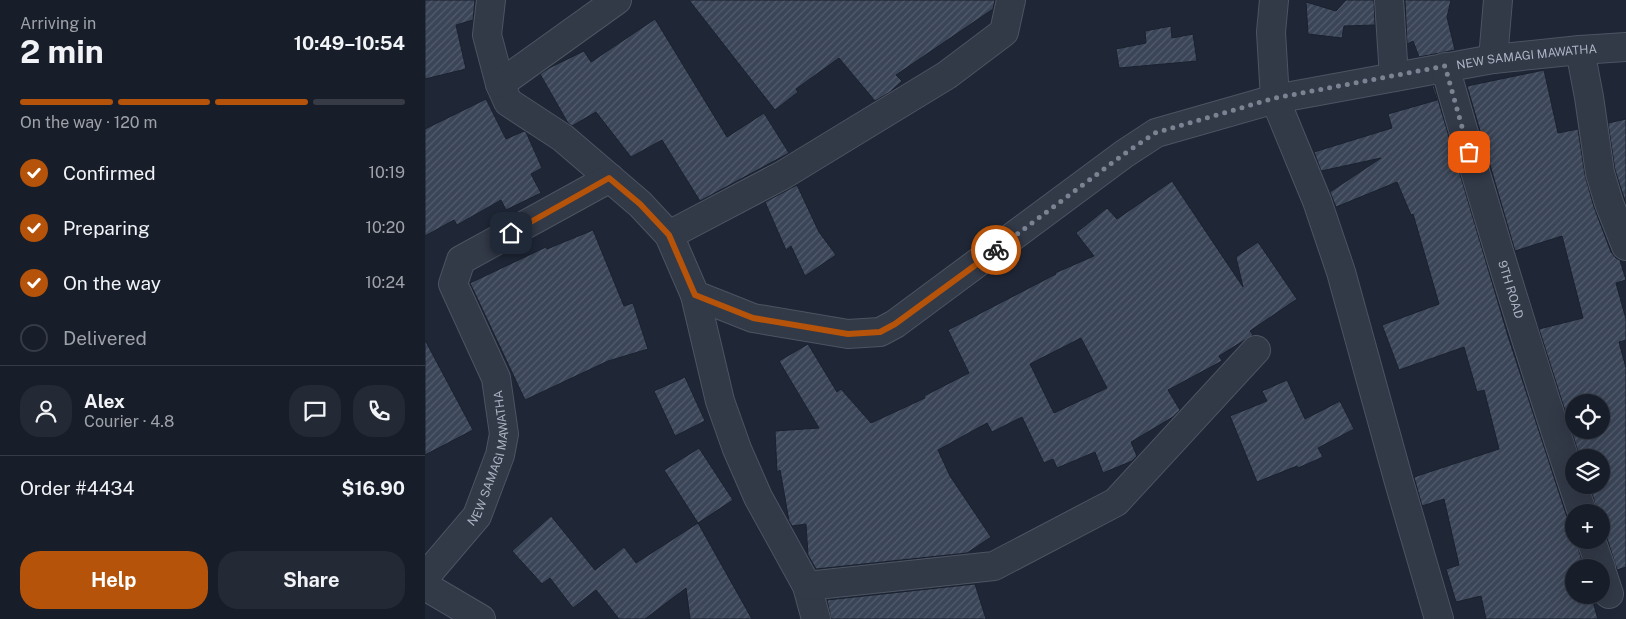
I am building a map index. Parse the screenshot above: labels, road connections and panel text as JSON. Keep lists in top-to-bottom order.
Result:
{
  "streets": {
    "street": ["NEW SAMAGI MAWATHA", "9TH ROAD"]
  },
  "crossings": [
    ["NEW SAMAGI MAWATHA", "9TH ROAD"]
  ],
  "page": {
    "heading": ["2 min", "Arriving in", "10:49–10:54"],
    "panel": [
      "Alex",
      "Courier · 4.8",
      "Order #4434",
      "$16.90"
    ],
    "bar": "On the way · 120 m",
    "list": [
      ["Confirmed", "10:19"],
      ["Preparing", "10:20"],
      ["On the way", "10:24"],
      "Delivered"
    ],
    "map_buttons": ["+", "−"],
    "buttons": ["Help", "Share"]
  }
}
